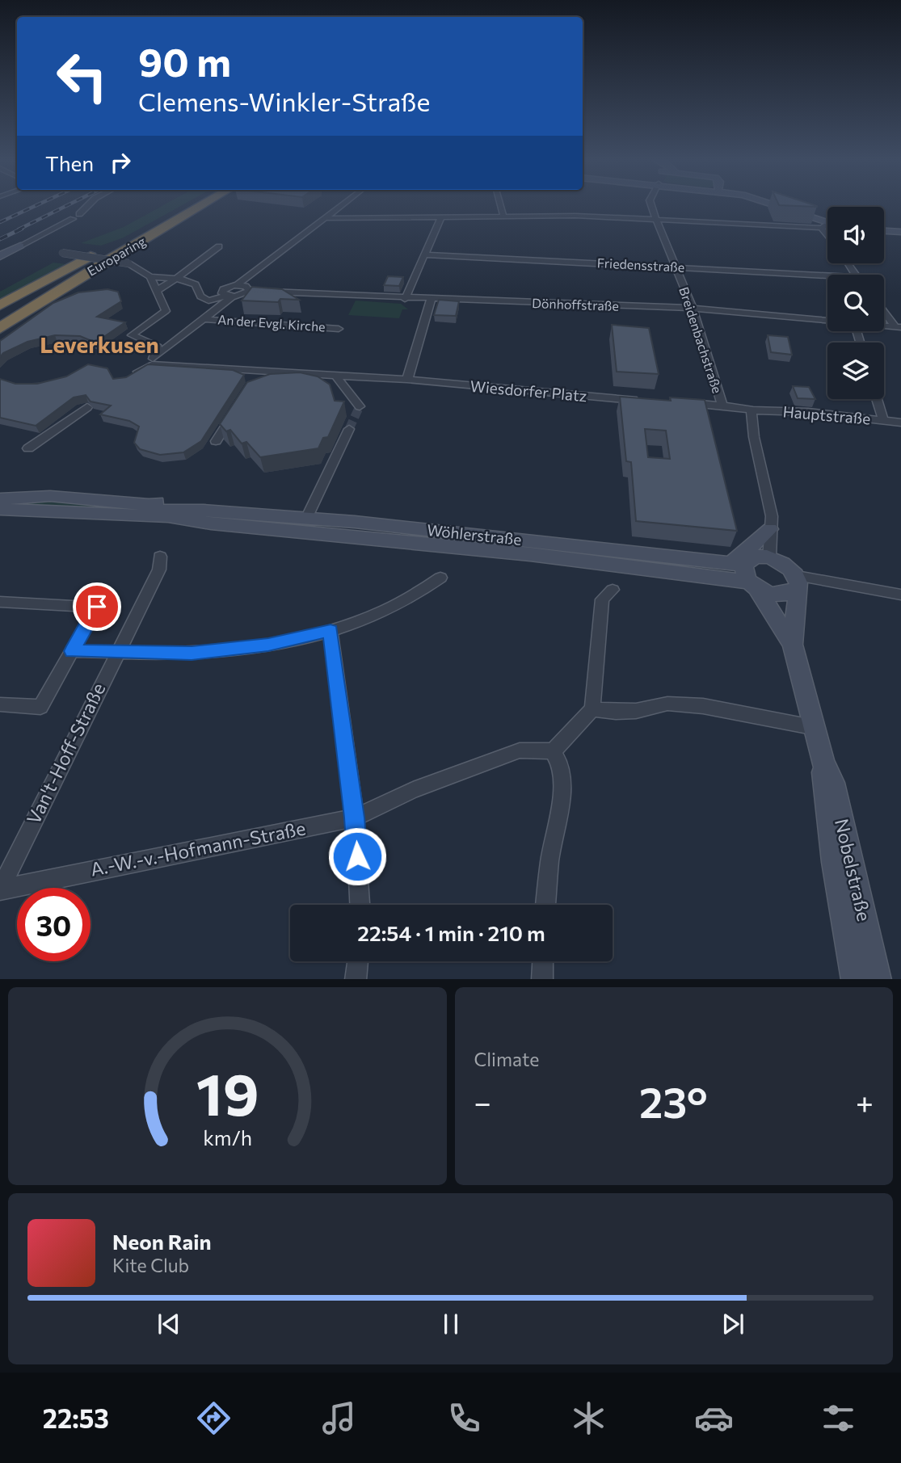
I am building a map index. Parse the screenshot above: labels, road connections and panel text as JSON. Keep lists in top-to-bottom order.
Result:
{
  "streets": {
    "highway": ["Europaring"],
    "main road": ["Wöhlerstraße", "Nobelstraße"],
    "street": [
      "Friedensstraße",
      "Dönhoffstraße",
      "An der Evgl. Kirche",
      "Breidenbachstraße",
      "Wiesdorfer Platz",
      "Hauptstraße",
      "Van't-Hoff-Straße",
      "A.-W.-v.-Hofmann-Straße"
    ]
  },
  "crossings": [
    ["Friedensstraße", "Breidenbachstraße"],
    ["Dönhoffstraße", "Breidenbachstraße"],
    ["Breidenbachstraße", "Hauptstraße"],
    ["Wöhlerstraße", "Nobelstraße"],
    ["Van't-Hoff-Straße", "A.-W.-v.-Hofmann-Straße"]
  ],
  "districts": ["Leverkusen"],
  "page": {
    "turn": ["90 m", "Clemens-Winkler-Straße"],
    "then": "Then",
    "limit": "30",
    "trip": "22:54 · 1 min · 210 m",
    "tile": "Climate",
    "heat": ["−", "23°", "+"],
    "song": ["Neon Rain", "Kite Club"],
    "tabs": "22:53",
    "gauge": ["19", "km/h"]
  }
}
